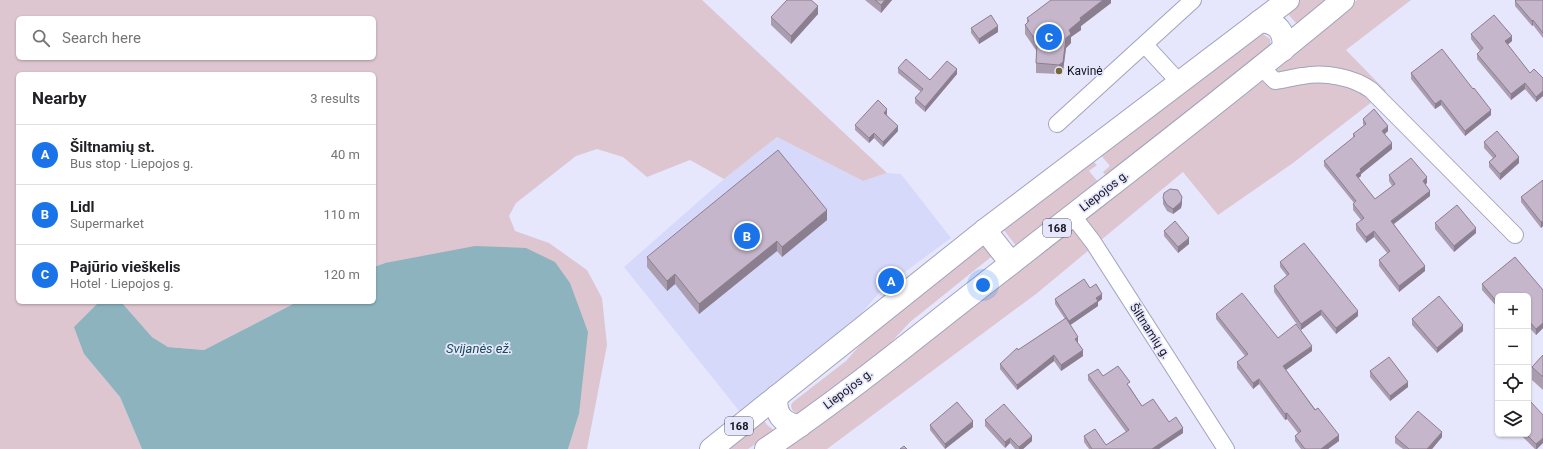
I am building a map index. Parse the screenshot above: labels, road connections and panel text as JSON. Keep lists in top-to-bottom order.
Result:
{
  "streets": {
    "main road": ["Liepojos g.", "168"],
    "street": ["Šiltnamių g."]
  },
  "crossings": [
    ["Liepojos g.", "Šiltnamių g."]
  ],
  "water": ["Svijanės ež."],
  "places": ["Kavinė"],
  "page": {
    "search": "Search here",
    "pins": ["C", "B", "A"],
    "heading": ["Nearby", "3 results"],
    "list": [
      {
        "mark": "A",
        "name": "Šiltnamių st.",
        "note": "Bus stop · Liepojos g.",
        "value": "40 m"
      },
      {
        "mark": "B",
        "name": "Lidl",
        "note": "Supermarket",
        "value": "110 m"
      },
      {
        "mark": "C",
        "name": "Pajūrio vieškelis",
        "note": "Hotel · Liepojos g.",
        "value": "120 m"
      }
    ],
    "map_buttons": ["+", "−"]
  }
}
